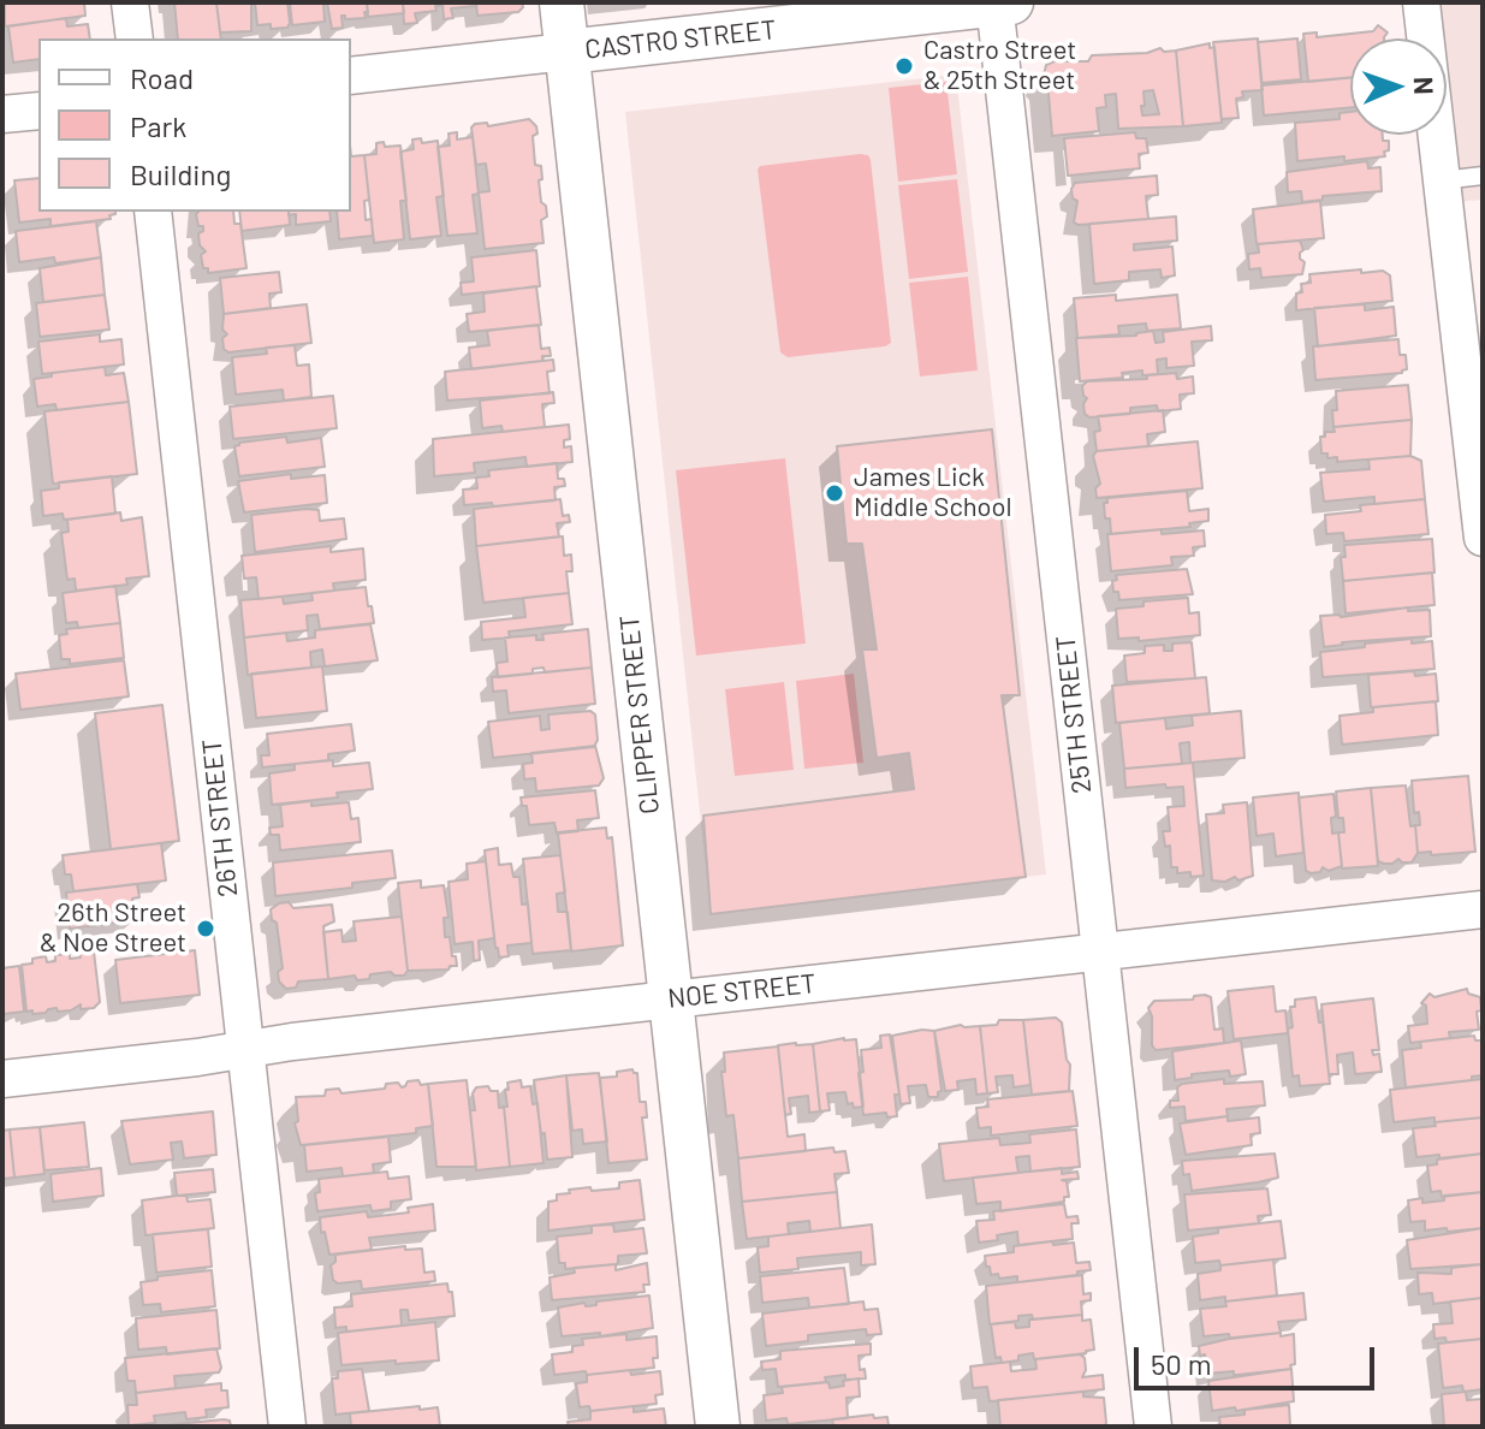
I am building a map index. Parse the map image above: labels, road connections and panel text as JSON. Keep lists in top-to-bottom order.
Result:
{
  "streets": {
    "street": [
      "CASTRO STREET",
      "CLIPPER STREET",
      "25TH STREET",
      "26TH STREET",
      "NOE STREET"
    ]
  },
  "crossings": [
    ["CASTRO STREET", "CLIPPER STREET"],
    ["CASTRO STREET", "25TH STREET"],
    ["CLIPPER STREET", "NOE STREET"],
    ["25TH STREET", "NOE STREET"],
    ["26TH STREET", "NOE STREET"]
  ],
  "places": ["Castro Street & 25th Street", "James Lick Middle School", "26th Street & Noe Street"],
  "legend": ["Road", "Park", "Building"],
  "scale_bar": "50 m",
  "north": "right"
}
